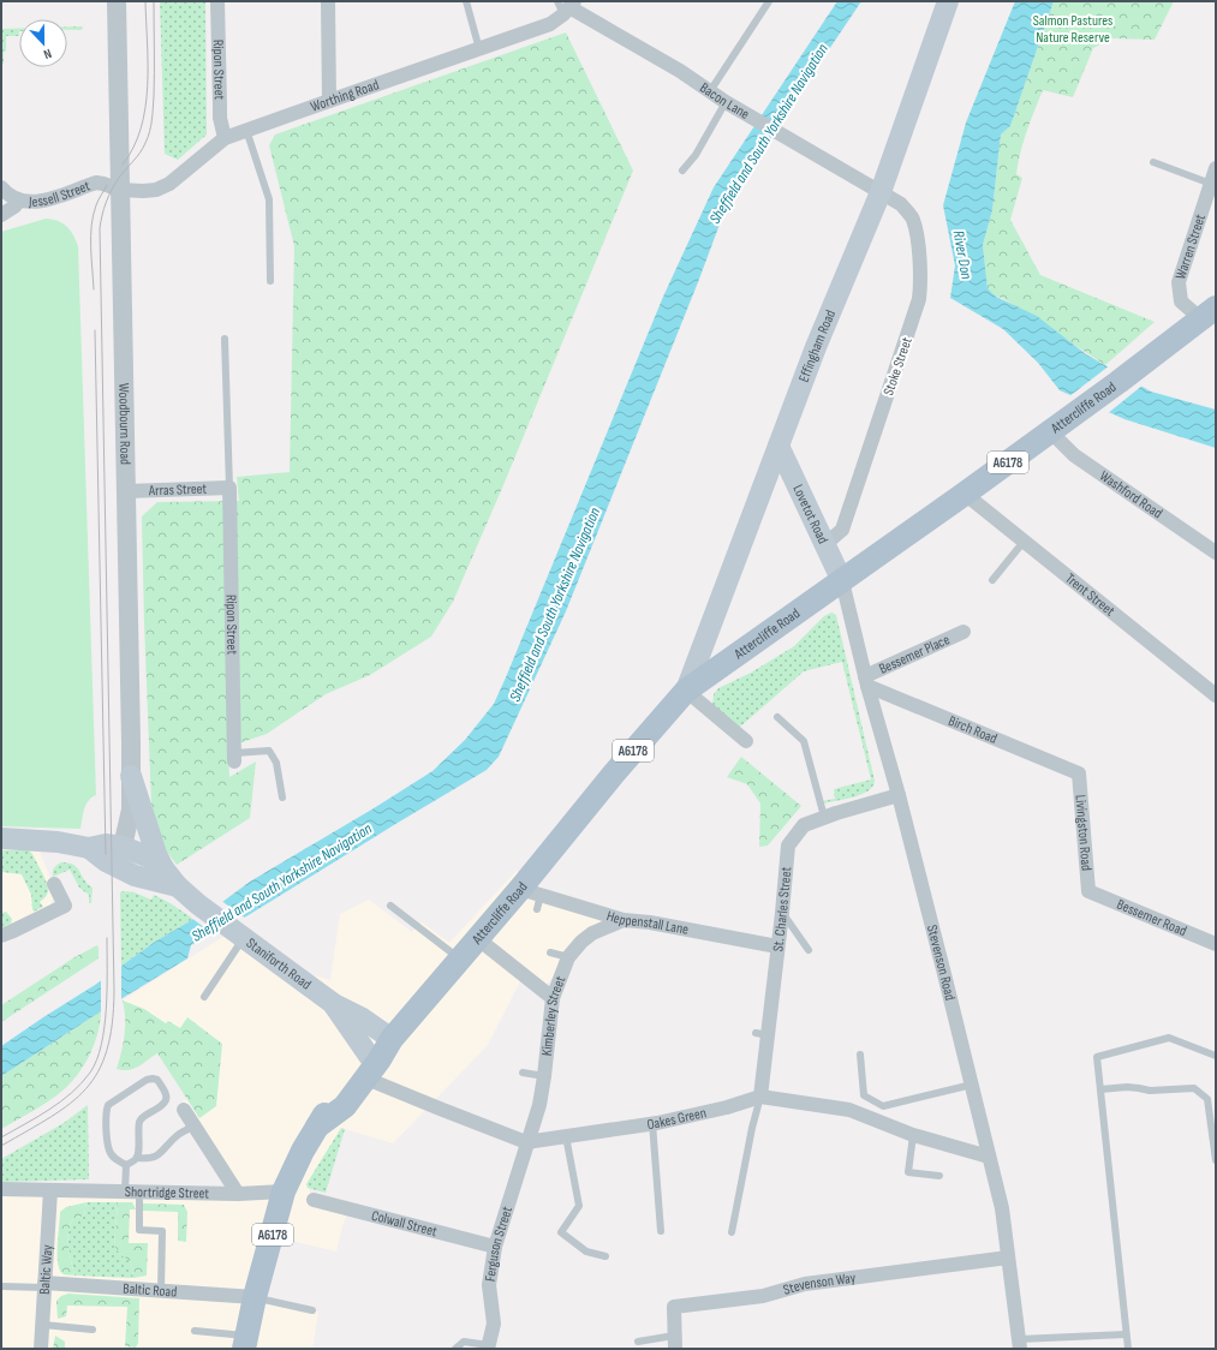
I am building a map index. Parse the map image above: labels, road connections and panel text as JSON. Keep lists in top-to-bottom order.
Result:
{
  "streets": {
    "main road": [
      "Effingham Road",
      "Attercliffe Road",
      "A6178",
      "Lovetot Road",
      "Staniforth Road"
    ],
    "street": [
      "Ripon Street",
      "Worthing Road",
      "Bacon Lane",
      "Jessell Street",
      "Warren Street",
      "Stoke Street",
      "Woodbourn Road",
      "Arras Street",
      "Washford Road",
      "Trent Street",
      "Bessemer Place",
      "Birch Road",
      "Livingston Road",
      "St. Charles Street",
      "Bessemer Road",
      "Heppenstall Lane",
      "Stevenson Road",
      "Kimberley Street",
      "Oakes Green",
      "Shortridge Street",
      "Colwall Street",
      "Ferguson Street",
      "Baltic Way",
      "Stevenson Way",
      "Baltic Road"
    ]
  },
  "crossings": [
    ["Ripon Street", "Worthing Road"],
    ["Ripon Street", "Arras Street"],
    ["Worthing Road", "Bacon Lane"],
    ["Worthing Road", "Jessell Street"],
    ["Worthing Road", "Woodbourn Road"],
    ["Bacon Lane", "Effingham Road"],
    ["Bacon Lane", "Stoke Street"],
    ["Jessell Street", "Woodbourn Road"],
    ["Warren Street", "Attercliffe Road"],
    ["Effingham Road", "Stoke Street"],
    ["Effingham Road", "Attercliffe Road"],
    ["Effingham Road", "Lovetot Road"],
    ["Stoke Street", "Lovetot Road"],
    ["Attercliffe Road", "Washford Road"],
    ["Attercliffe Road", "Lovetot Road"],
    ["Attercliffe Road", "Trent Street"],
    ["Attercliffe Road", "Heppenstall Lane"],
    ["Attercliffe Road", "Staniforth Road"],
    ["Attercliffe Road", "Stevenson Road"],
    ["Attercliffe Road", "Oakes Green"],
    ["Attercliffe Road", "Shortridge Street"],
    ["Attercliffe Road", "Baltic Road"],
    ["Woodbourn Road", "Arras Street"],
    ["Woodbourn Road", "Staniforth Road"],
    ["Lovetot Road", "Stevenson Road"],
    ["Bessemer Place", "Birch Road"],
    ["Bessemer Place", "Stevenson Road"],
    ["Birch Road", "Livingston Road"],
    ["Birch Road", "Stevenson Road"],
    ["Livingston Road", "Bessemer Road"],
    ["St. Charles Street", "Heppenstall Lane"],
    ["St. Charles Street", "Stevenson Road"],
    ["St. Charles Street", "Oakes Green"],
    ["Heppenstall Lane", "Kimberley Street"],
    ["Staniforth Road", "Oakes Green"],
    ["Stevenson Road", "Oakes Green"],
    ["Stevenson Road", "Stevenson Way"],
    ["Kimberley Street", "Oakes Green"],
    ["Kimberley Street", "Ferguson Street"],
    ["Oakes Green", "Ferguson Street"],
    ["Shortridge Street", "Baltic Way"],
    ["Colwall Street", "Ferguson Street"],
    ["Baltic Way", "Baltic Road"]
  ],
  "water": ["Sheffield and South Yorkshire Navigation", "River Don"],
  "parks": ["Salmon Pastures Nature Reserve"],
  "north": "bottom"
}
